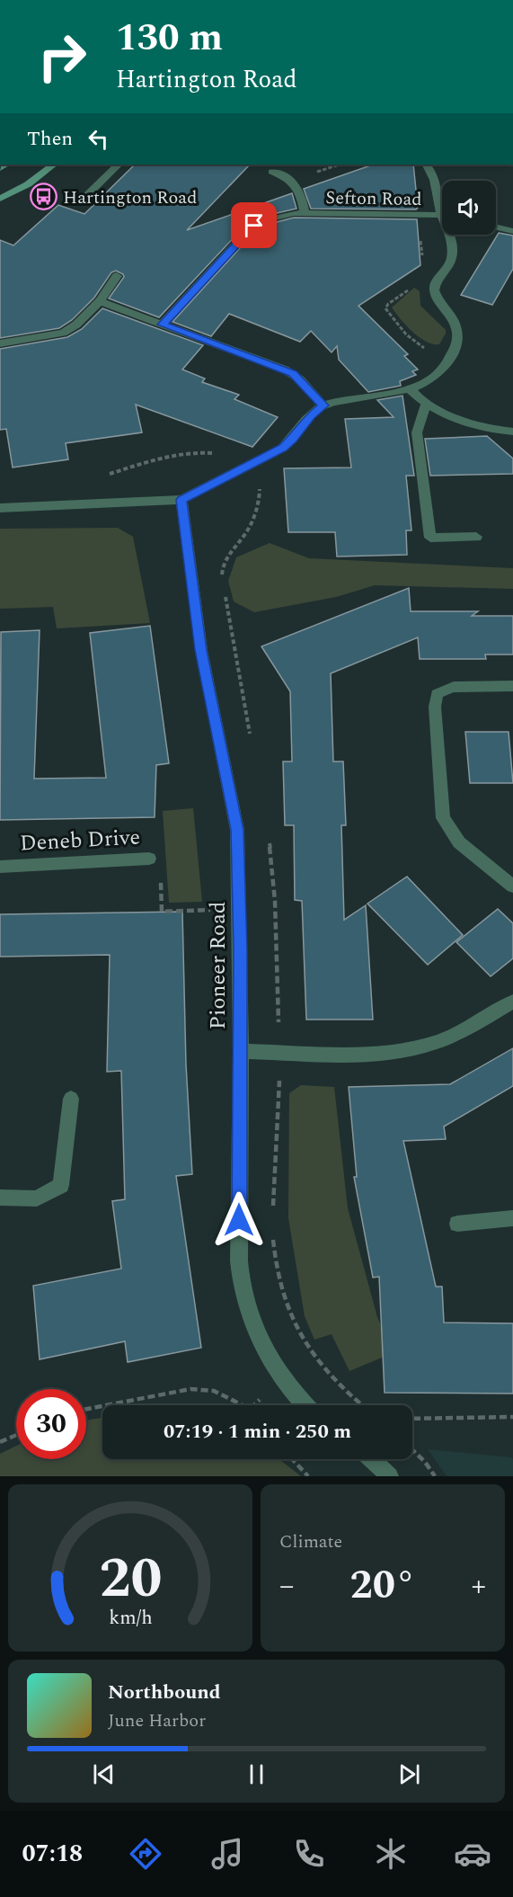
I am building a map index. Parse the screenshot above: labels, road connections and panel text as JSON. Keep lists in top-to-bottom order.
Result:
{
  "streets": {
    "street": ["Sefton Road", "Deneb Drive", "Pioneer Road"]
  },
  "crossings": [
    ["Deneb Drive", "Pioneer Road"]
  ],
  "places": {
    "bus stop": ["Hartington Road"]
  },
  "page": {
    "turn": ["130 m", "Hartington Road"],
    "then": "Then",
    "limit": "30",
    "trip": "07:19 · 1 min · 250 m",
    "tile": "Climate",
    "heat": ["−", "20°", "+"],
    "song": ["Northbound", "June Harbor"],
    "tabs": "07:18",
    "gauge": ["20", "km/h"]
  }
}
